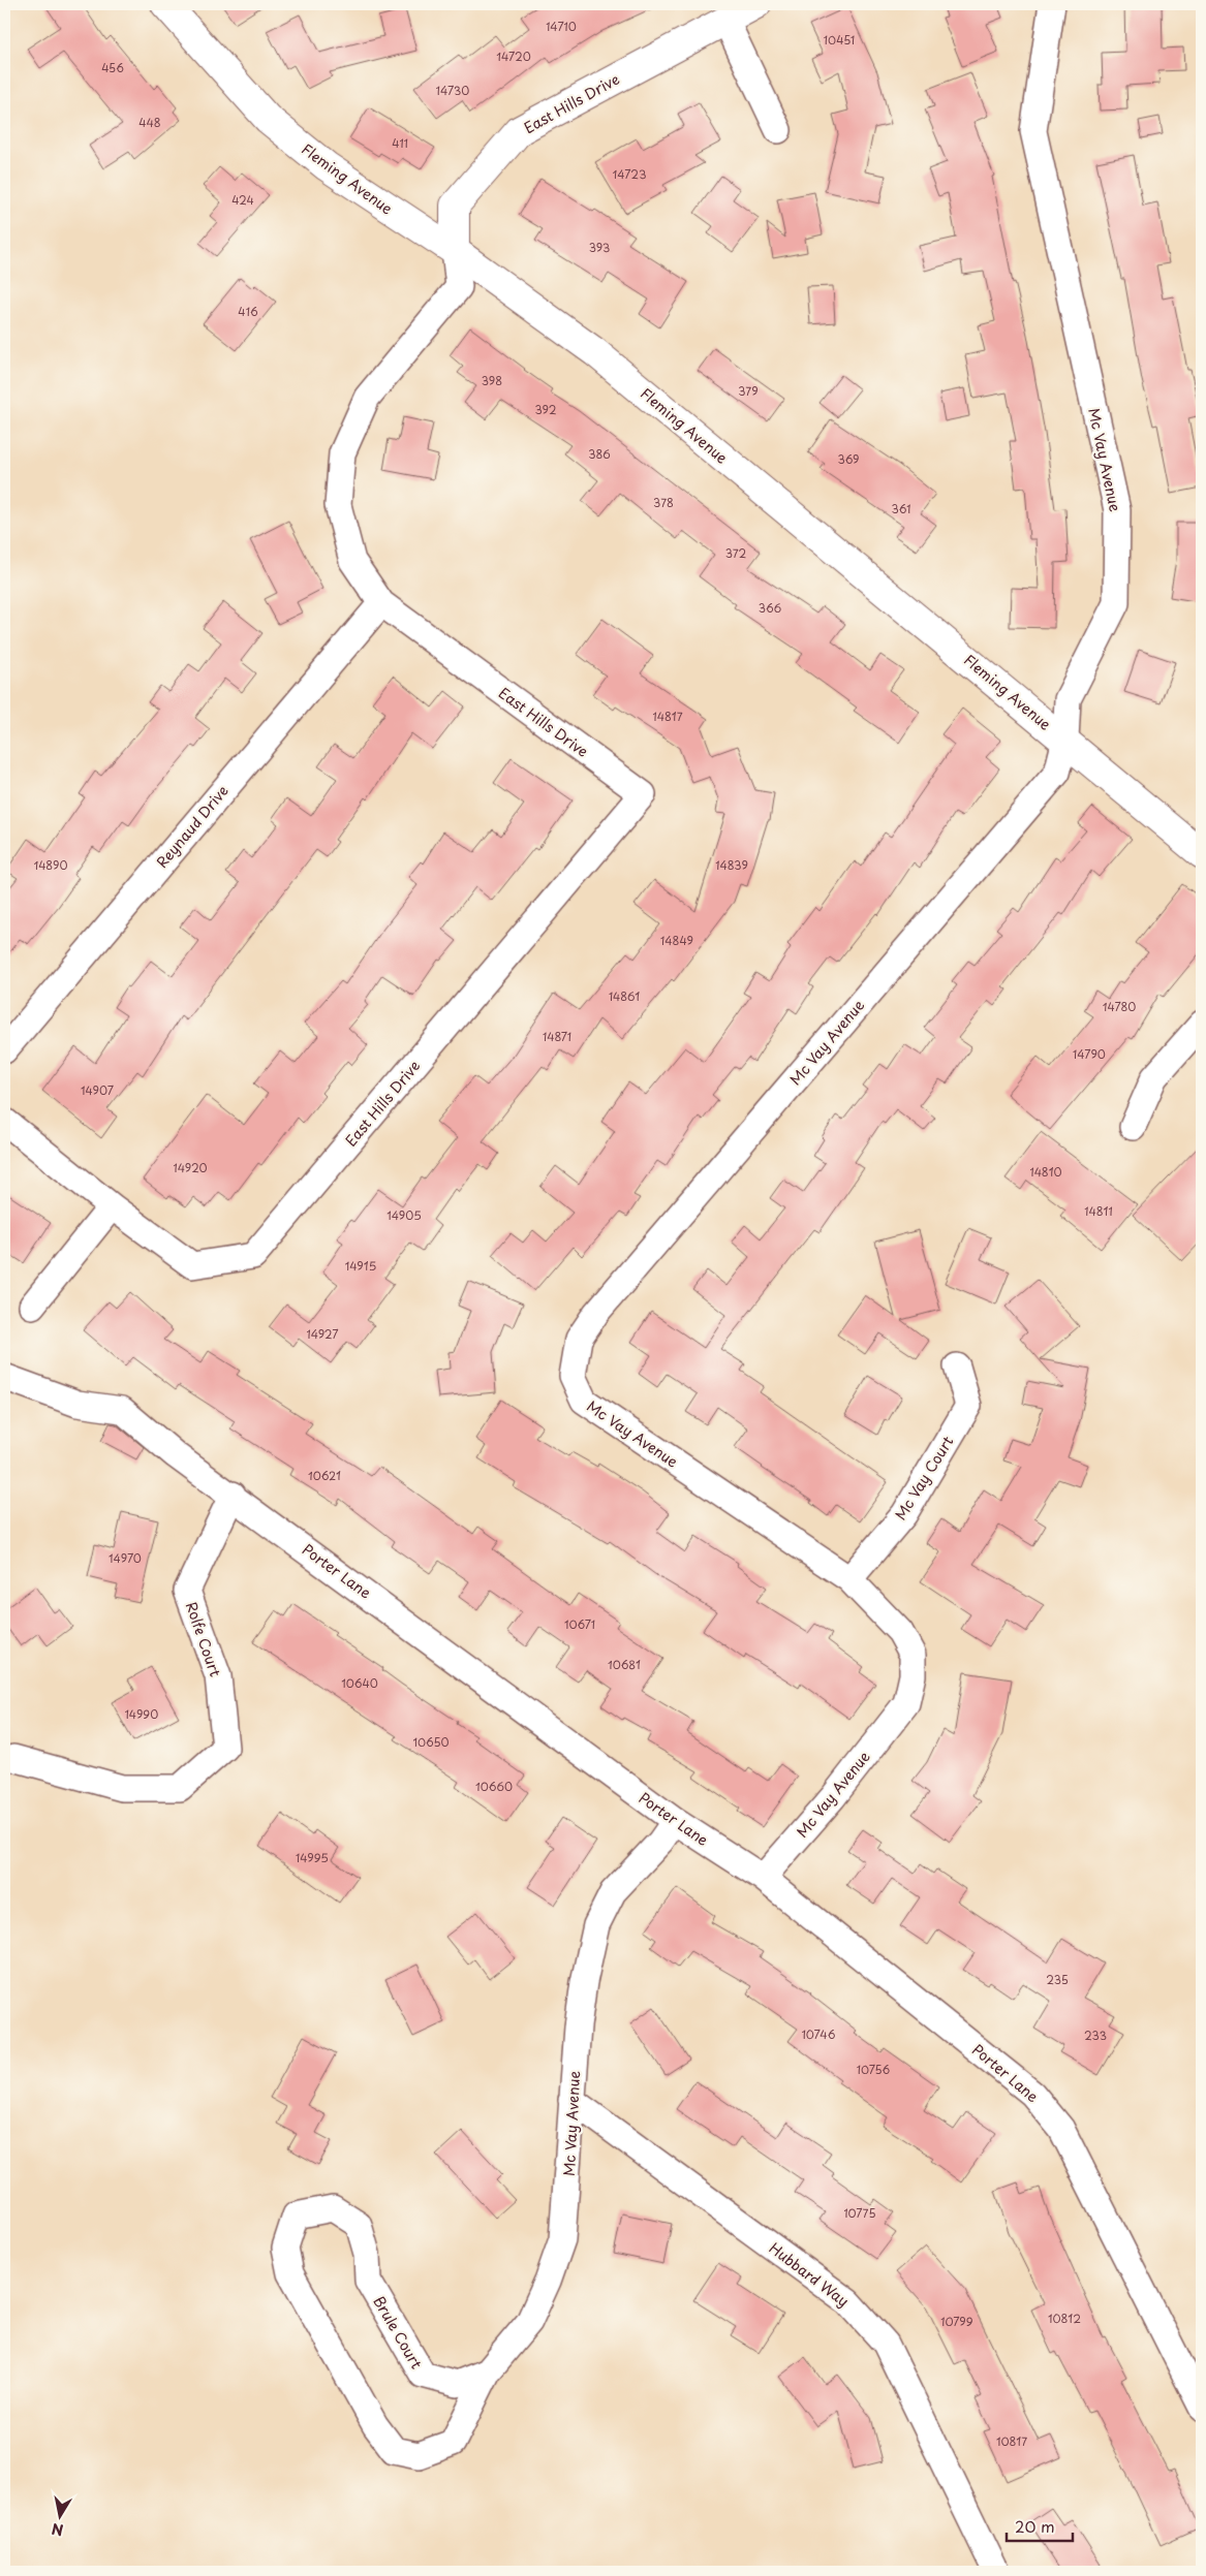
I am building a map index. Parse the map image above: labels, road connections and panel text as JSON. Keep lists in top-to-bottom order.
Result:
{
  "streets": {
    "street": [
      "East Hills Drive",
      "Fleming Avenue",
      "Mc Vay Avenue",
      "Reynaud Drive",
      "Mc Vay Court",
      "Porter Lane",
      "Rolfe Court",
      "Hubbard Way",
      "Brule Court"
    ]
  },
  "crossings": [
    ["East Hills Drive", "Fleming Avenue"],
    ["East Hills Drive", "Reynaud Drive"],
    ["Fleming Avenue", "Mc Vay Avenue"],
    ["Mc Vay Avenue", "Mc Vay Court"],
    ["Mc Vay Avenue", "Porter Lane"],
    ["Mc Vay Avenue", "Hubbard Way"],
    ["Mc Vay Avenue", "Brule Court"],
    ["Porter Lane", "Rolfe Court"]
  ],
  "house_numbers": [
    "14710",
    "10451",
    "14720",
    "456",
    "14730",
    "448",
    "411",
    "14723",
    "424",
    "393",
    "416",
    "398",
    "379",
    "392",
    "386",
    "369",
    "378",
    "361",
    "372",
    "366",
    "14817",
    "14890",
    "14839",
    "14849",
    "14861",
    "14780",
    "14871",
    "14790",
    "14907",
    "14920",
    "14810",
    "14811",
    "14905",
    "14915",
    "14927",
    "10621",
    "14970",
    "10671",
    "10681",
    "10640",
    "14990",
    "10650",
    "10660",
    "14995",
    "235",
    "10746",
    "233",
    "10756",
    "10775",
    "10812",
    "10799",
    "10817"
  ],
  "scale_bar": "20 m",
  "north": "bottom"
}
